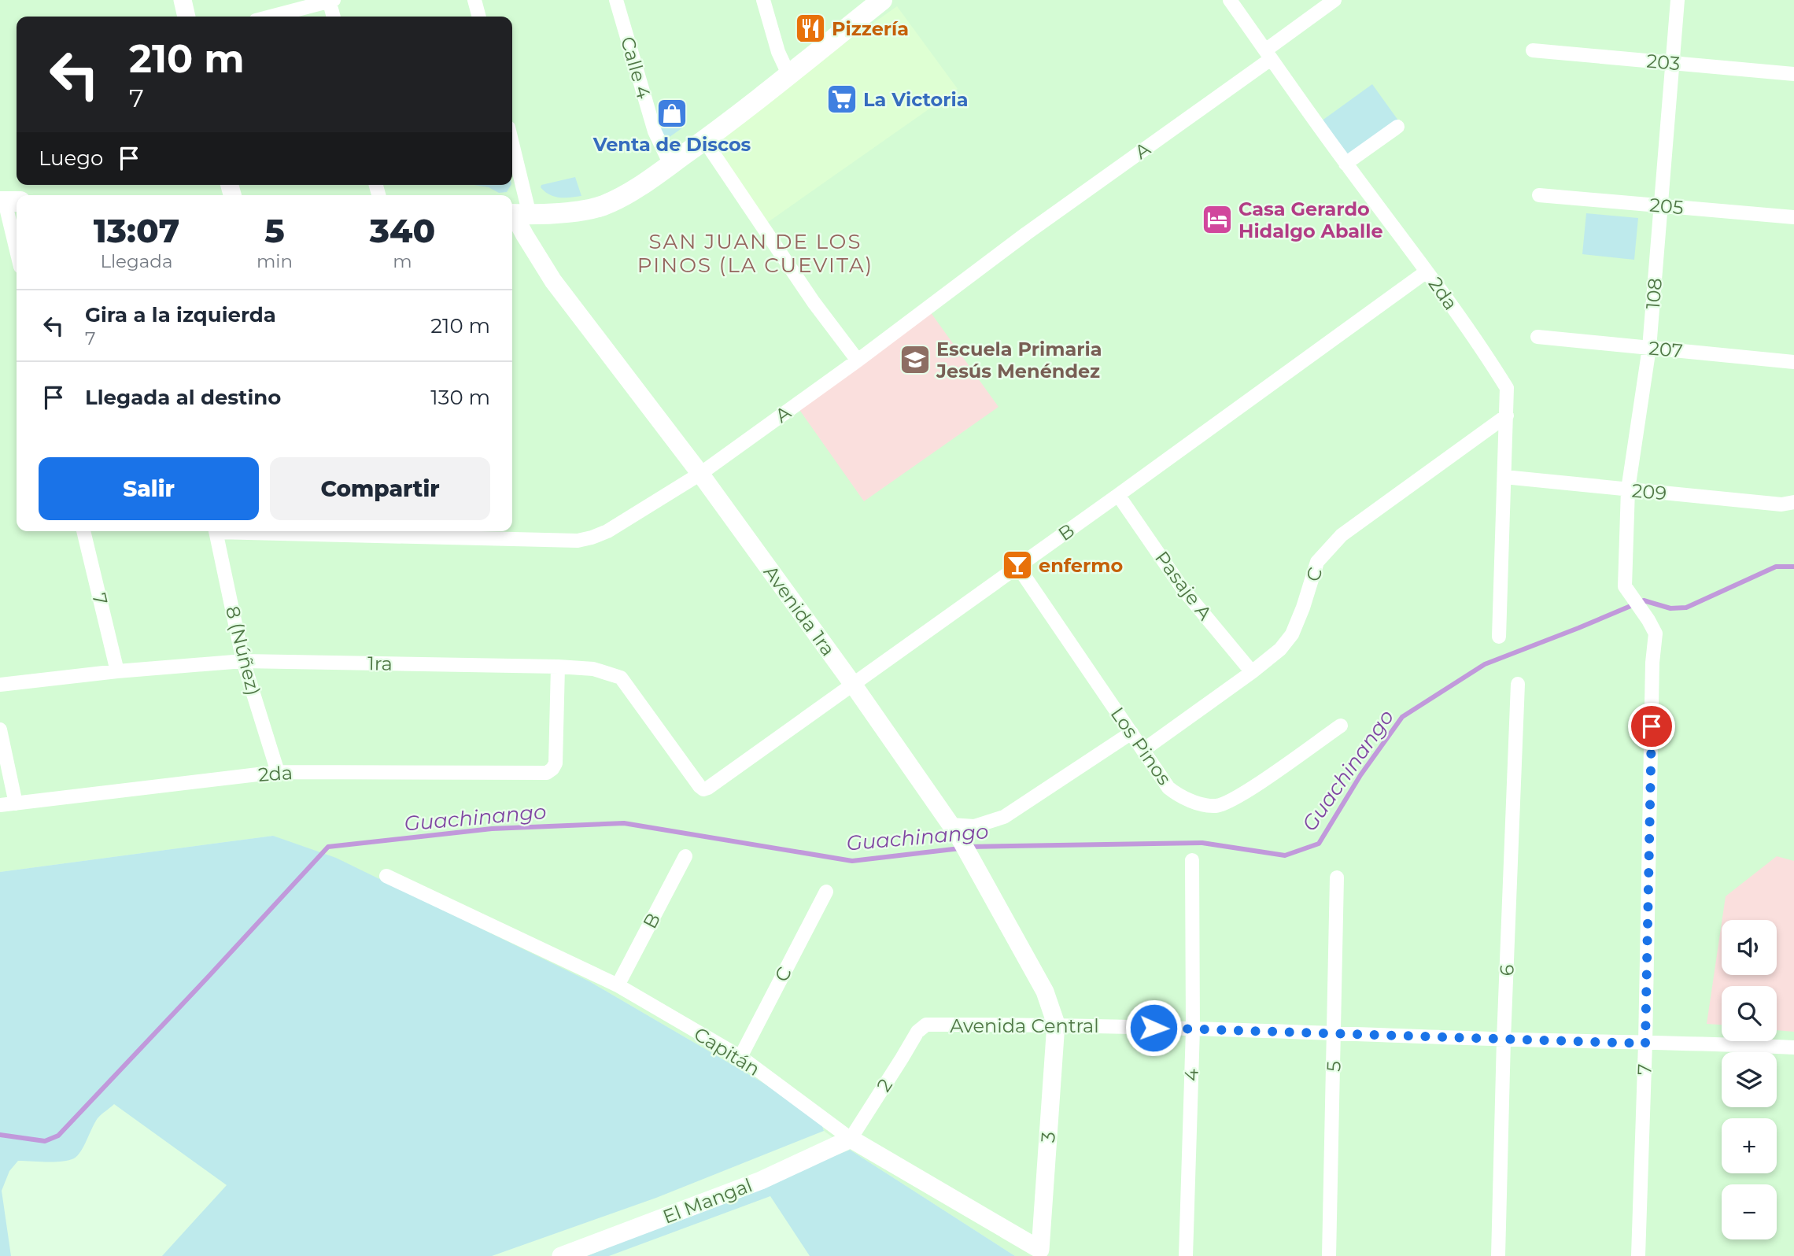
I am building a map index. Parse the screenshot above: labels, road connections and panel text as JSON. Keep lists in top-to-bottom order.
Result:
{
  "streets": {
    "street": [
      "203",
      "Calle 4",
      "A",
      "205",
      "2da",
      "108",
      "207",
      "209",
      "B",
      "C",
      "Pasaje A",
      "7",
      "Avenida 1ra",
      "8 (Núñez)",
      "1ra",
      "Los Pinos",
      "6",
      "Avenida Central",
      "Capitán",
      "5",
      "4",
      "2",
      "3",
      "El Mangal"
    ]
  },
  "crossings": [
    ["203", "108"],
    ["A", "2da"],
    ["A", "Avenida 1ra"],
    ["205", "108"],
    ["2da", "209"],
    ["2da", "B"],
    ["2da", "C"],
    ["2da", "8 (Núñez)"],
    ["2da", "1ra"],
    ["108", "207"],
    ["108", "209"],
    ["108", "7"],
    ["B", "Pasaje A"],
    ["B", "Avenida 1ra"],
    ["B", "1ra"],
    ["B", "Los Pinos"],
    ["B", "Capitán"],
    ["C", "Pasaje A"],
    ["C", "Los Pinos"],
    ["C", "Capitán"],
    ["7", "1ra"],
    ["7", "Avenida Central"],
    ["Avenida 1ra", "Avenida Central"],
    ["Avenida 1ra", "3"],
    ["8 (Núñez)", "1ra"],
    ["6", "Avenida Central"],
    ["Avenida Central", "5"],
    ["Avenida Central", "4"],
    ["Avenida Central", "2"],
    ["Avenida Central", "3"],
    ["Capitán", "2"],
    ["Capitán", "3"],
    ["Capitán", "El Mangal"],
    ["2", "El Mangal"]
  ],
  "districts": ["SAN JUAN DE LOS PINOS (LA CUEVITA)"],
  "water": ["Guachinango"],
  "places": {
    "restaurant": ["Pizzería"],
    "supermarket": ["La Victoria"],
    "shop": ["Venta de Discos"],
    "hotel": ["Casa Gerardo Hidalgo Aballe"],
    "school or university": ["Escuela Primaria Jesús Menéndez"],
    "bar": ["enfermo"]
  },
  "page": {
    "turn": ["210 m", "7"],
    "then": "Luego",
    "eta": [
      "13:07",
      "Llegada",
      "5",
      "min",
      "340",
      "m"
    ],
    "list": [
      {
        "name": "Gira a la izquierda",
        "note": "7",
        "value": "210 m"
      },
      {
        "name": "Llegada al destino",
        "value": "130 m"
      }
    ],
    "buttons": ["Salir", "Compartir"],
    "map_buttons": ["+", "−"]
  }
}
